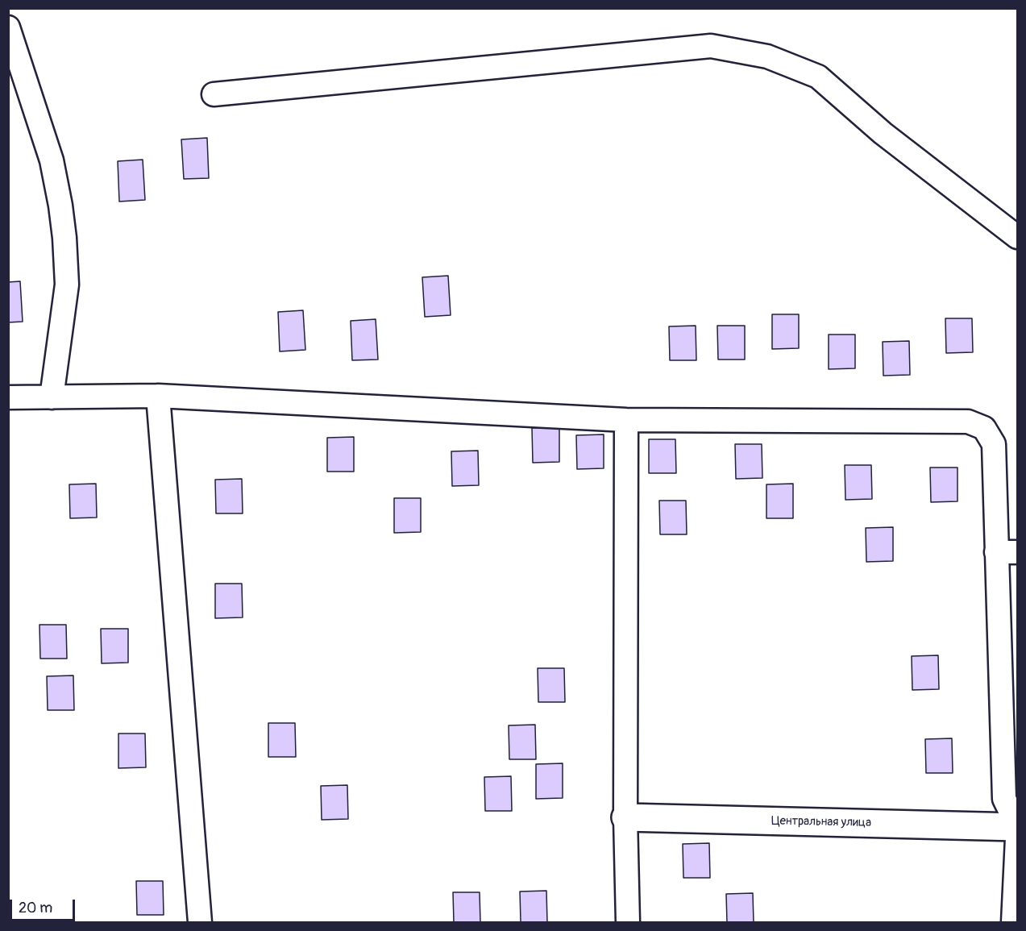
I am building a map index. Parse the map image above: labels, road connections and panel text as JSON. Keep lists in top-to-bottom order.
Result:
{
  "streets": {
    "street": ["Центральная улица"]
  },
  "scale_bar": "20 m"
}
